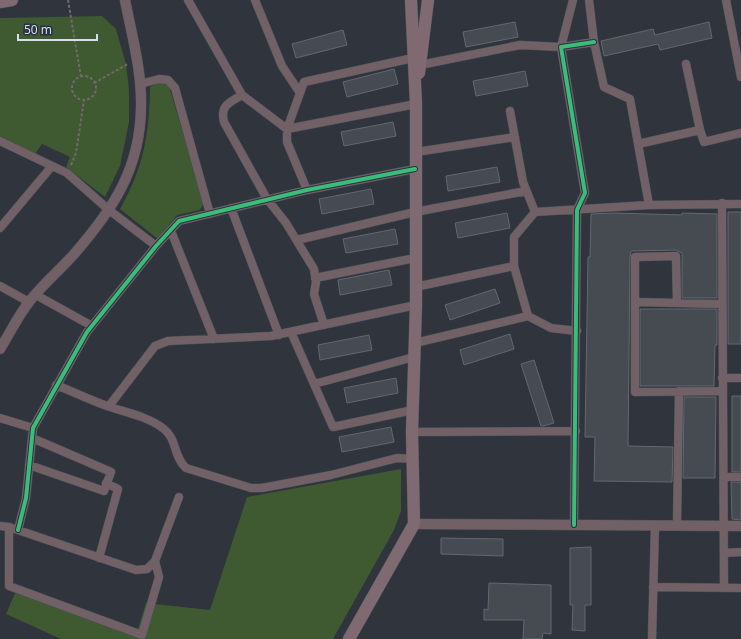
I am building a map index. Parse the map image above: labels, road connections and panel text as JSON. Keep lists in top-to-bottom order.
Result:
{
  "scale_bar": "50 m"
}
